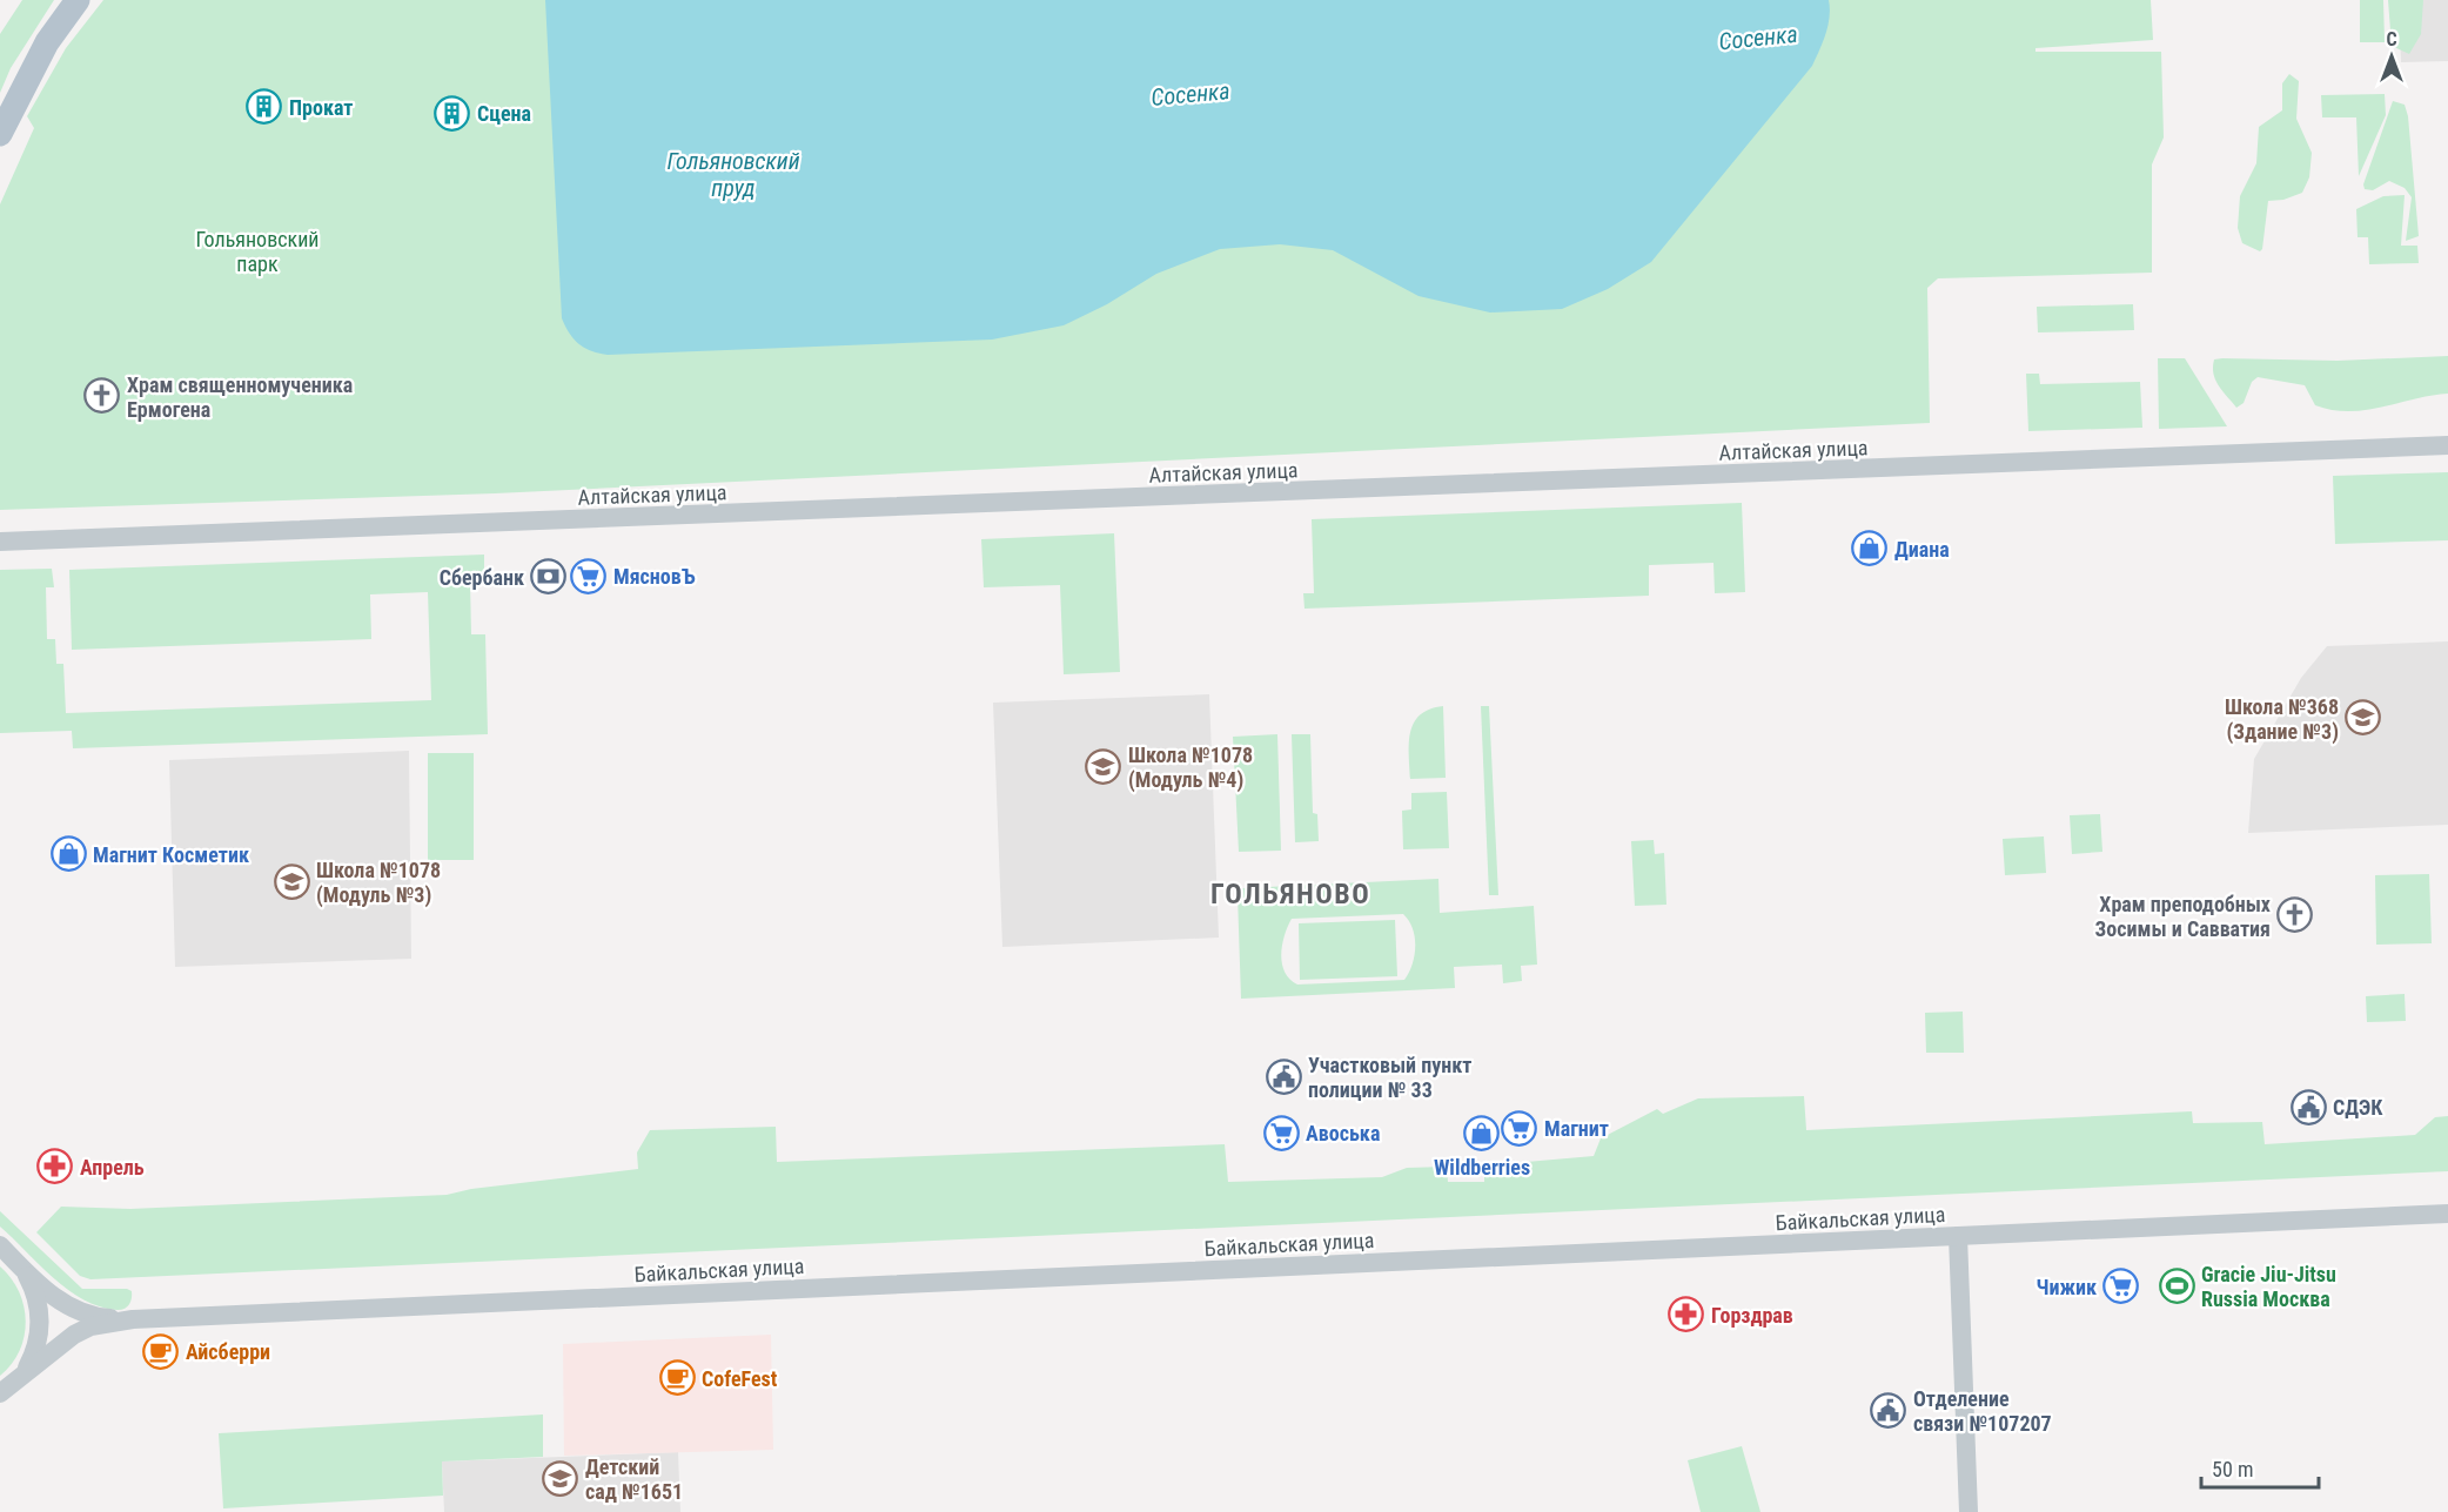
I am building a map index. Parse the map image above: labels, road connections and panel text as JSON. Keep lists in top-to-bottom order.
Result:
{
  "streets": {
    "street": ["Алтайская улица", "Байкальская улица"]
  },
  "districts": ["ГОЛЬЯНОВО"],
  "water": ["Сосенка", "Гольяновский пруд"],
  "parks": ["Гольяновcкий парк"],
  "places": {
    "building": ["Прокат", "Сцена"],
    "church": ["Храм священномученика Ермогена", "Храм преподобных Зосимы и Савватия"],
    "shop": ["Диана", "Магнит Косметик", "Wildberries"],
    "supermarket": [
      "МясновЪ",
      "Магнит",
      "Авоська",
      "Чижик"
    ],
    "bank": ["Сбербанк"],
    "school or university": [
      "Школа №368 (Здание №3)",
      "Школа №1078 (Модуль №4)",
      "Школа №1078 (Модуль №3)",
      "Детский сад №1651"
    ],
    "public building": ["Участковый пункт полиции № 33", "СДЭК", "Отделение связи №107207"],
    "pharmacy": ["Апрель", "Горздрав"],
    "sports": ["Gracie Jiu-Jitsu Russia Москва"],
    "cafe": ["Айсберри", "CofeFest"]
  },
  "scale_bar": "50 m",
  "north": "top"
}
